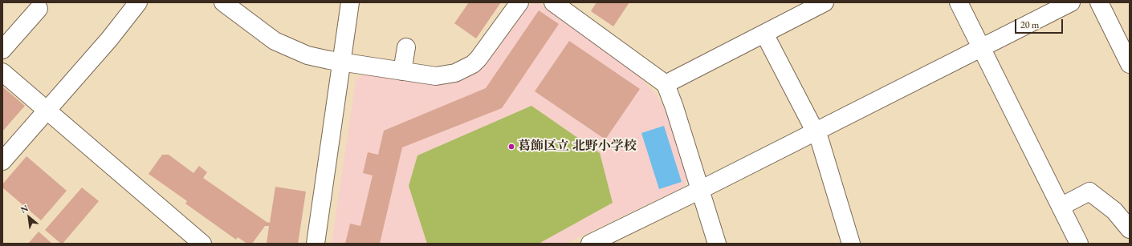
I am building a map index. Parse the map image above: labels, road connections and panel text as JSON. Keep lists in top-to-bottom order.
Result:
{
  "places": ["葛飾区立 北野小学校"],
  "scale_bar": "20 m",
  "north": "top left"
}
